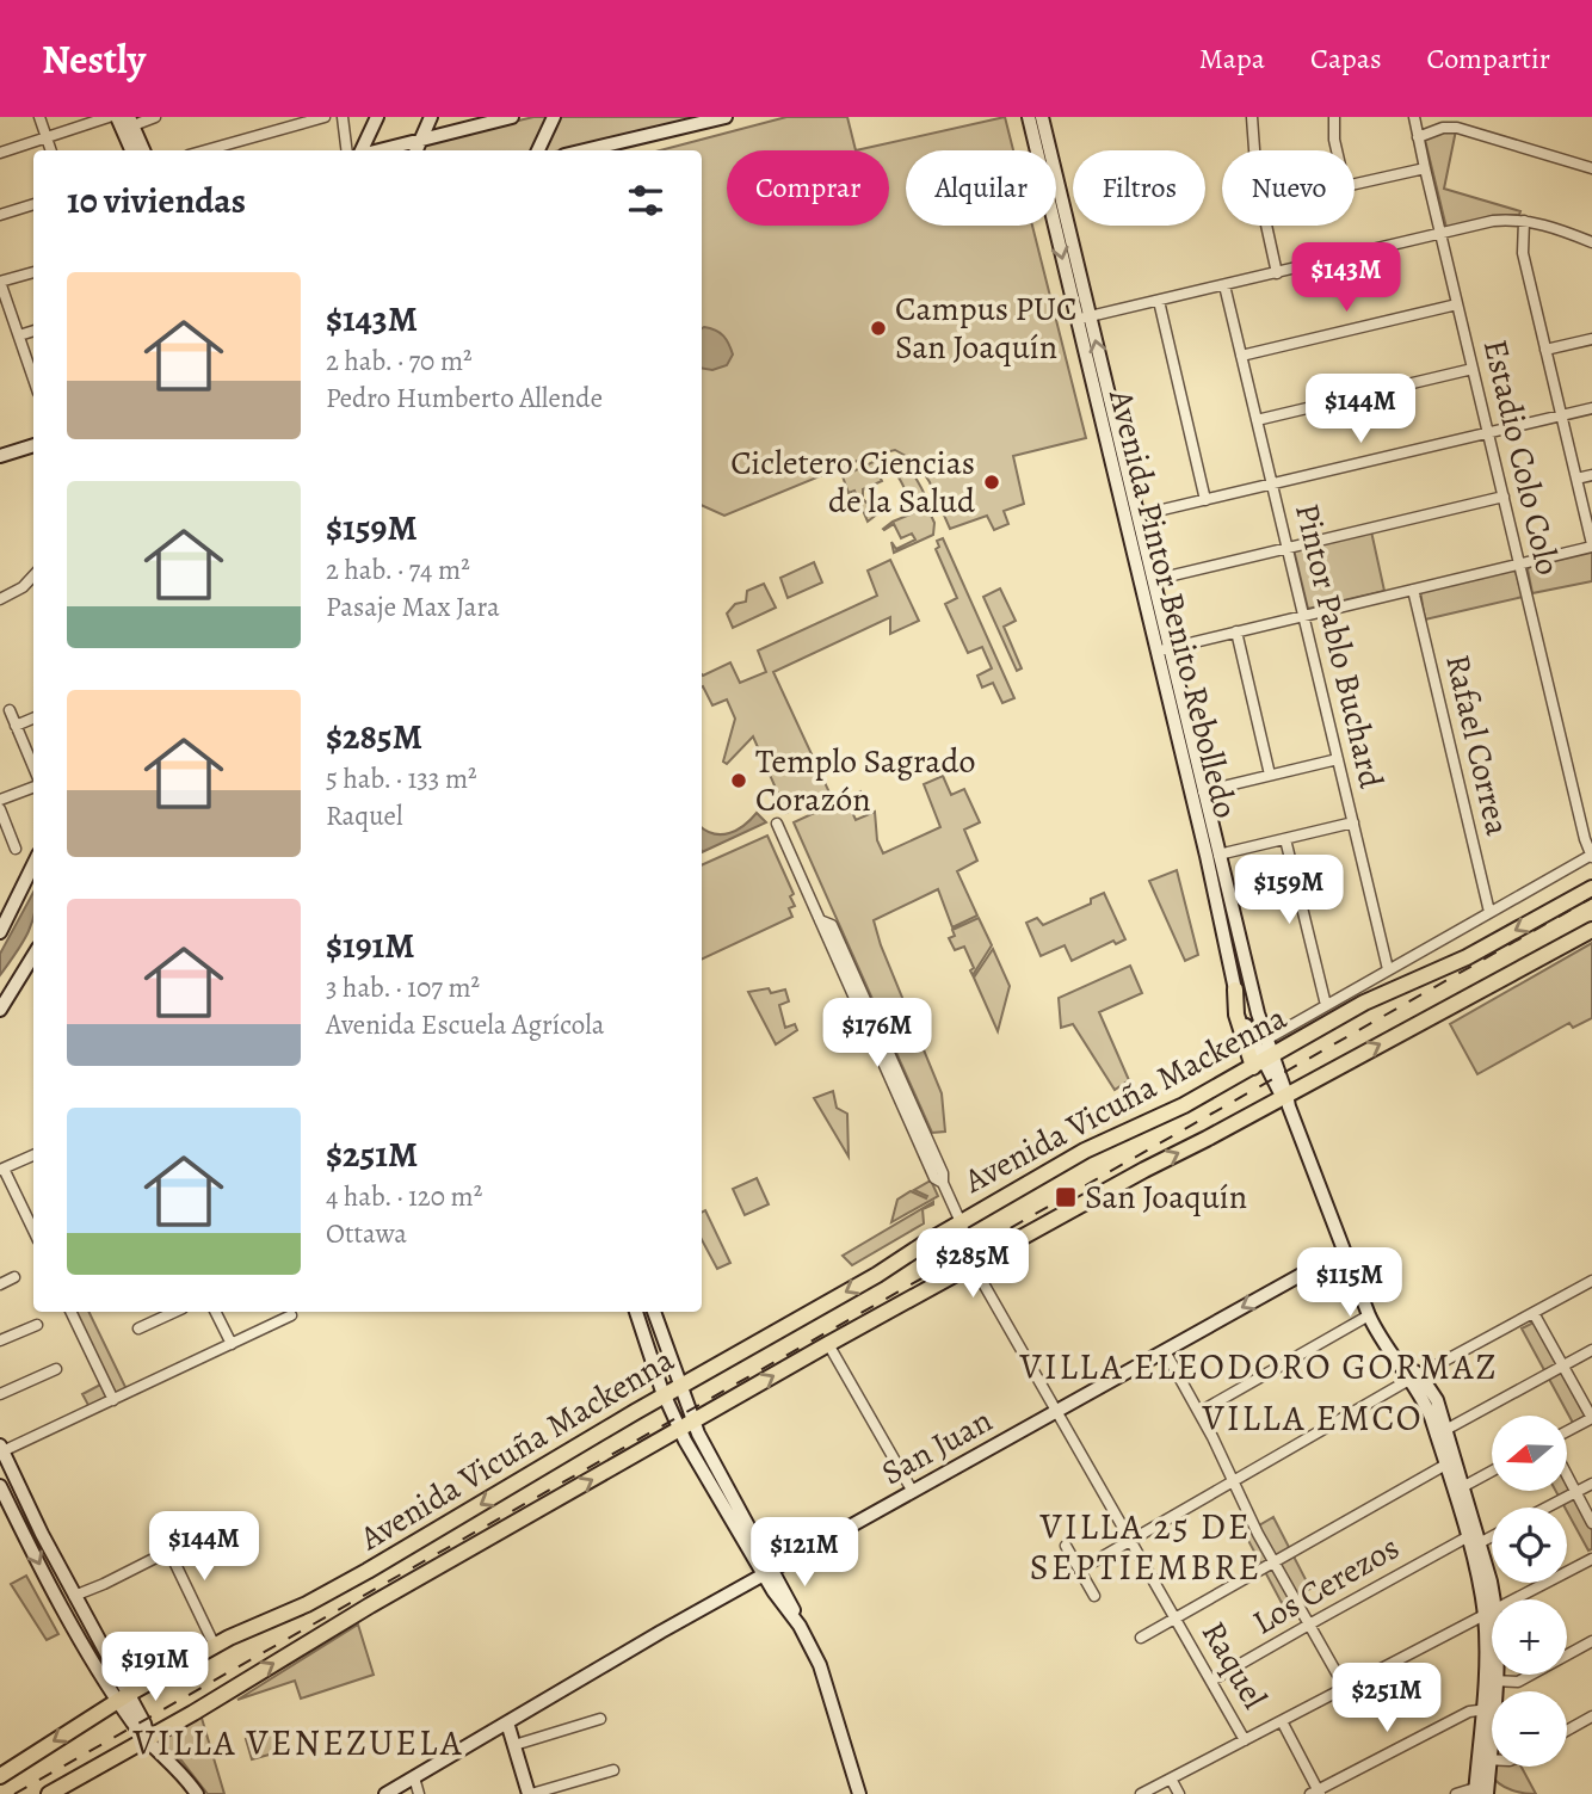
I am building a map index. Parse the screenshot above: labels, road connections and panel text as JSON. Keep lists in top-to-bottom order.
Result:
{
  "streets": {
    "main road": ["Avenida Vicuña Mackenna"],
    "street": [
      "Estadio Colo Colo",
      "Avenida Pintor Benito Rebolledo",
      "Pintor Pablo Buchard",
      "Rafael Correa",
      "San Juan",
      "Los Cerezos",
      "Raquel"
    ]
  },
  "crossings": [
    ["Avenida Pintor Benito Rebolledo", "Avenida Vicuña Mackenna"],
    ["Avenida Pintor Benito Rebolledo", "San Juan"],
    ["Avenida Vicuña Mackenna", "Raquel"],
    ["San Juan", "Raquel"],
    ["Los Cerezos", "Raquel"]
  ],
  "districts": [
    "VILLA ELEODORO GORMAZ",
    "VILLA EMCO",
    "VILLA 25 DE SEPTIEMBRE",
    "VILLA VENEZUELA"
  ],
  "places": {
    "other": ["Campus PUC San Joaquín", "Cicletero Ciencias de la Salud", "Templo Sagrado Corazón"],
    "transit": ["San Joaquín"]
  },
  "north": "left",
  "page": {
    "header": "Nestly",
    "nav": ["Mapa", "Capas", "Compartir"],
    "chip": [
      "Comprar",
      "Alquilar",
      "Filtros",
      "Nuevo"
    ],
    "heading": "10 viviendas",
    "price": [
      "$143M",
      "$144M",
      "$159M",
      "$176M",
      "$285M",
      "$115M",
      "$144M",
      "$121M",
      "$191M",
      "$251M"
    ],
    "list": [
      {
        "name": "$143M",
        "note": "2 hab. · 70 m² · Pedro Humberto Allende"
      },
      {
        "name": "$159M",
        "note": "2 hab. · 74 m² · Pasaje Max Jara"
      },
      {
        "name": "$285M",
        "note": "5 hab. · 133 m² · Raquel"
      },
      {
        "name": "$191M",
        "note": "3 hab. · 107 m² · Avenida Escuela Agrícola"
      },
      {
        "name": "$251M",
        "note": "4 hab. · 120 m² · Ottawa"
      }
    ],
    "map_buttons": ["+", "−"]
  }
}
